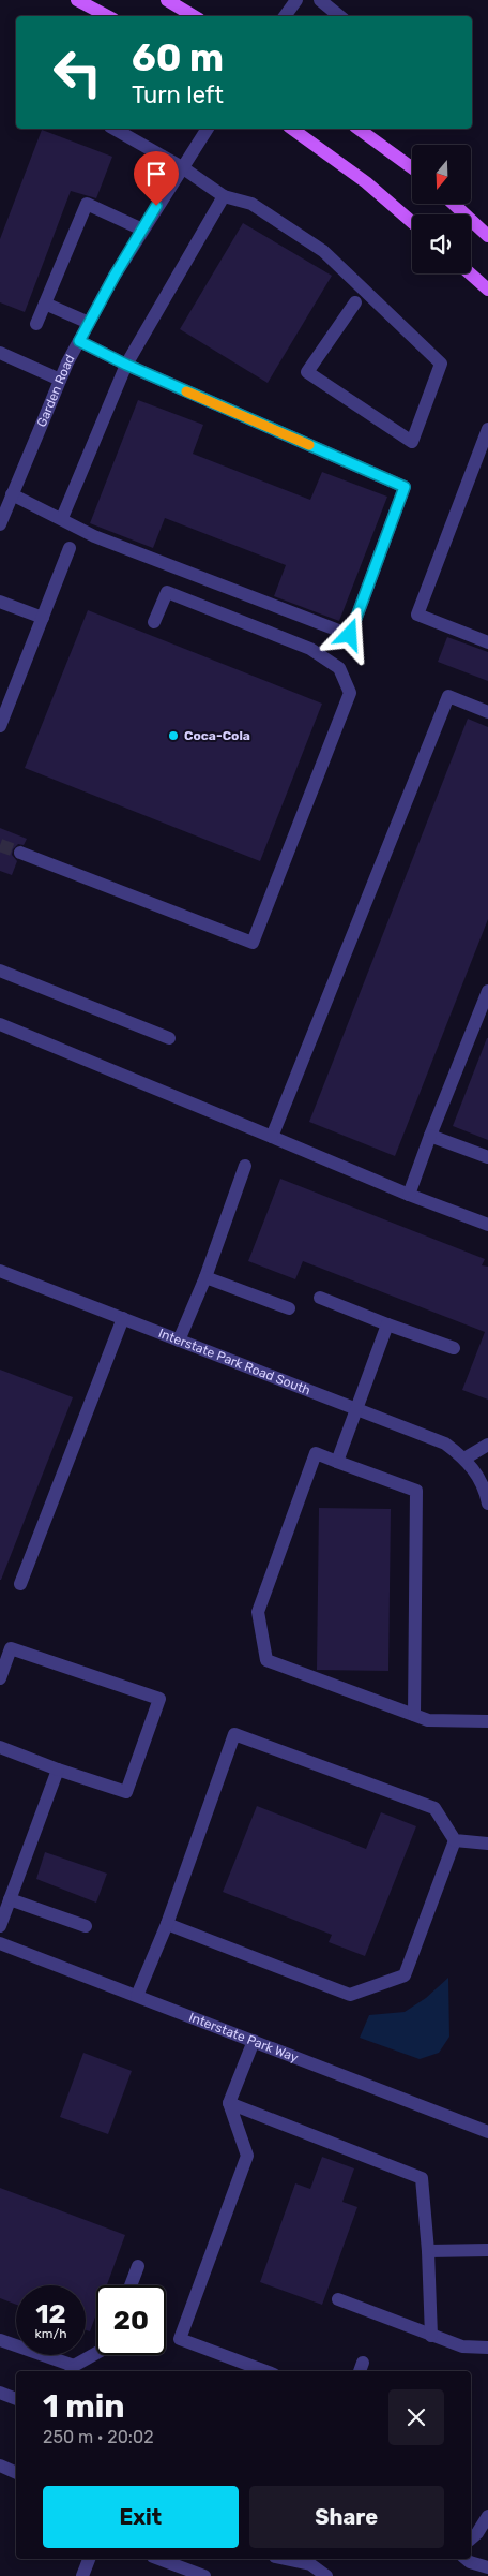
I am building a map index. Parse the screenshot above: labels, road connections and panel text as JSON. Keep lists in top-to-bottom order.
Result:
{
  "streets": {
    "street": ["Garden Road", "Interstate Park Road South", "Interstate Park Way"]
  },
  "places": ["Coca-Cola"],
  "north": "bottom",
  "page": {
    "turn": ["60 m", "Turn left"],
    "speed": "12 km/h",
    "limit": "20",
    "heading": ["1 min", "250 m · 20:02"],
    "buttons": ["Exit", "Share"]
  }
}
